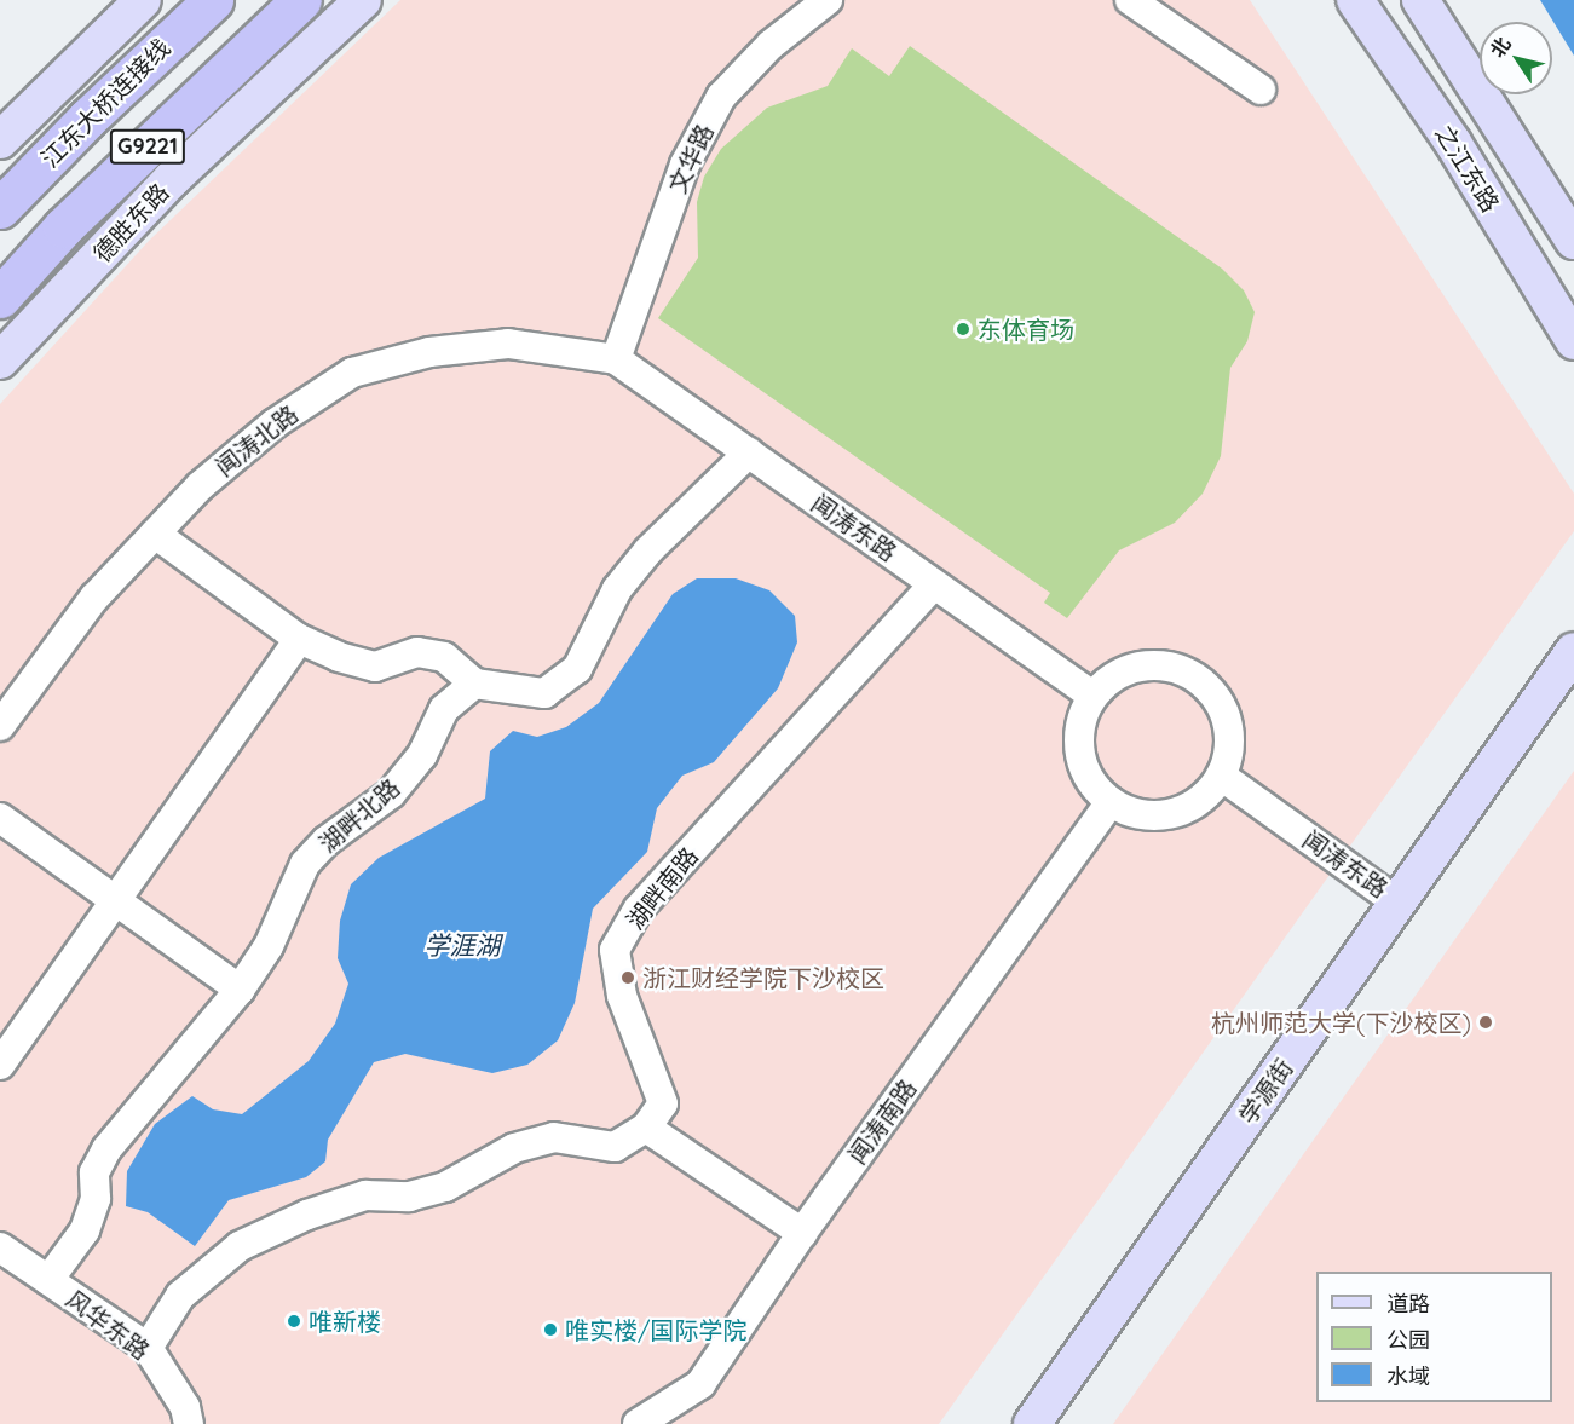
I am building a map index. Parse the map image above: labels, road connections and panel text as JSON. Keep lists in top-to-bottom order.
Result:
{
  "streets": {
    "highway": ["江东大桥连接线", "G9221"],
    "main road": ["之江东路", "德胜东路", "学源街"],
    "street": [
      "文华路",
      "闻涛北路",
      "闻涛东路",
      "湖畔北路",
      "湖畔南路",
      "闻涛南路",
      "风华东路"
    ]
  },
  "crossings": [
    ["文华路", "闻涛北路"],
    ["文华路", "闻涛东路"],
    ["闻涛北路", "闻涛东路"],
    ["闻涛东路", "湖畔南路"],
    ["闻涛东路", "学源街"],
    ["闻涛东路", "闻涛南路"],
    ["湖畔北路", "风华东路"]
  ],
  "water": ["学涯湖"],
  "places": [
    "东体育场",
    "浙江财经学院下沙校区",
    "杭州师范大学(下沙校区)",
    "唯新楼",
    "唯实楼/国际学院"
  ],
  "legend": ["道路", "公园", "水域"],
  "north": "top left"
}
